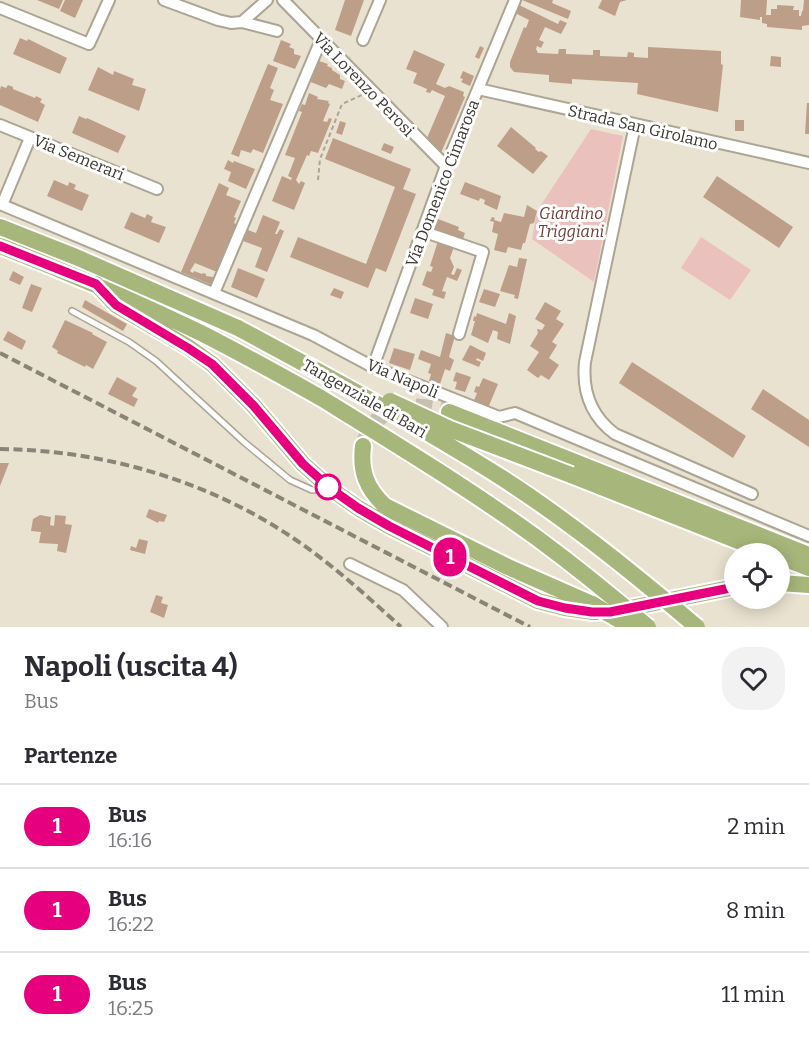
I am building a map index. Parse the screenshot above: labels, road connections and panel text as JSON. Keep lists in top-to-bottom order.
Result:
{
  "streets": {
    "highway": ["Tangenziale di Bari"],
    "street": [
      "Via Lorenzo Perosi",
      "Strada San Girolamo",
      "Via Semerari",
      "Via Domenico Cimarosa",
      "Via Napoli"
    ]
  },
  "crossings": [
    ["Via Lorenzo Perosi", "Via Domenico Cimarosa"],
    ["Strada San Girolamo", "Via Domenico Cimarosa"],
    ["Via Domenico Cimarosa", "Via Napoli"]
  ],
  "parks": ["Giardino Triggiani"],
  "lines": ["bus line 1"],
  "page": {
    "on_map": "1",
    "heading": [
      ["Napoli (uscita 4)", "Bus"],
      "Partenze"
    ],
    "list": [
      {
        "mark": "1",
        "name": "Bus",
        "note": "16:16",
        "value": "2 min"
      },
      {
        "mark": "1",
        "name": "Bus",
        "note": "16:22",
        "value": "8 min"
      },
      {
        "mark": "1",
        "name": "Bus",
        "note": "16:25",
        "value": "11 min"
      }
    ]
  }
}
